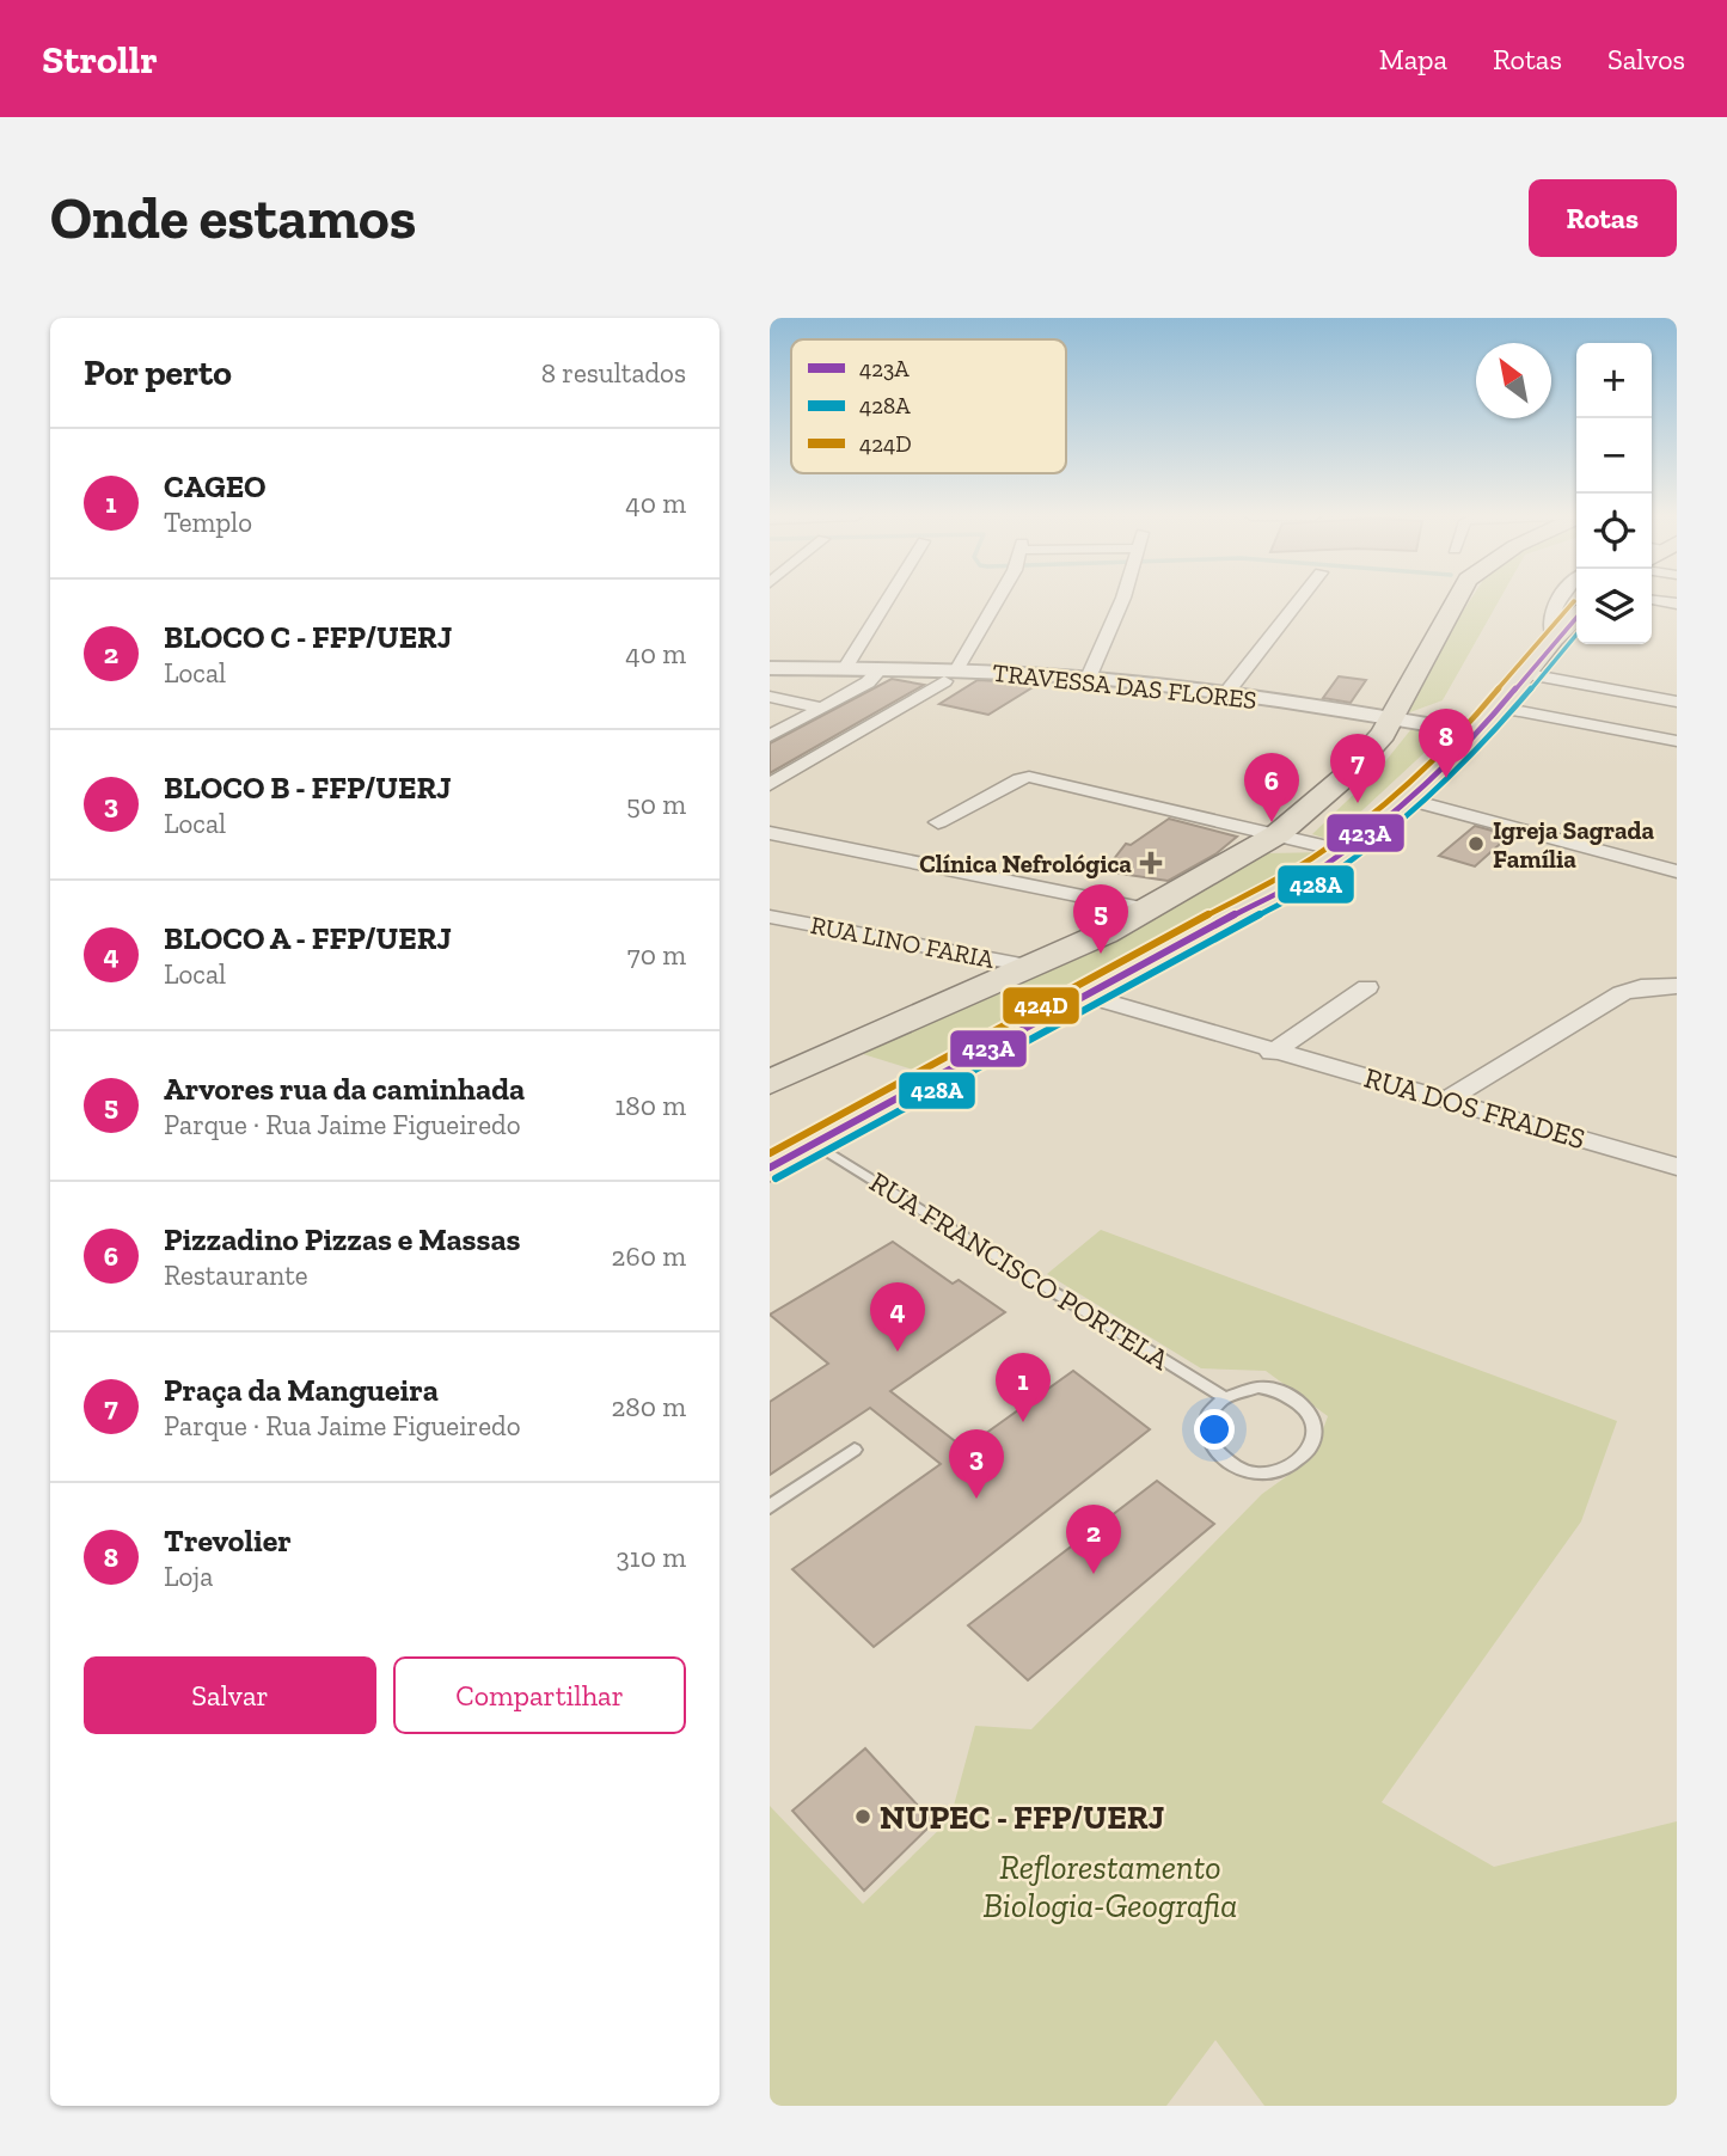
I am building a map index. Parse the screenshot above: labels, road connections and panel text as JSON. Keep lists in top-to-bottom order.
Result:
{
  "streets": {
    "street": ["TRAVESSA DAS FLORES", "RUA LINO FARIA", "RUA DOS FRADES"],
    "lane": ["RUA FRANCISCO PORTELA"]
  },
  "parks": ["Reflorestamento Biologia-Geografia"],
  "places": {
    "other": ["Igreja Sagrada Família", "NUPEC - FFP/UERJ"],
    "health": ["Clínica Nefrológica"]
  },
  "lines": ["transit line 424D", "transit line 423A", "transit line 428A"],
  "legend": ["423A", "428A", "424D"],
  "north": "top left",
  "page": {
    "header": "Strollr",
    "nav": ["Mapa", "Rotas", "Salvos"],
    "buttons": [
      "Rotas",
      ["Salvar", "Compartilhar"]
    ],
    "title": "Onde estamos",
    "heading": ["Por perto", "8 resultados"],
    "map_buttons": ["+", "−"],
    "list": [
      {
        "mark": "1",
        "name": "CAGEO",
        "note": "Templo",
        "value": "40 m"
      },
      {
        "mark": "2",
        "name": "BLOCO C - FFP/UERJ",
        "note": "Local",
        "value": "40 m"
      },
      {
        "mark": "3",
        "name": "BLOCO B - FFP/UERJ",
        "note": "Local",
        "value": "50 m"
      },
      {
        "mark": "4",
        "name": "BLOCO A - FFP/UERJ",
        "note": "Local",
        "value": "70 m"
      },
      {
        "mark": "5",
        "name": "Arvores rua da caminhada",
        "note": "Parque · Rua Jaime Figueiredo",
        "value": "180 m"
      },
      {
        "mark": "6",
        "name": "Pizzadino Pizzas e Massas",
        "note": "Restaurante",
        "value": "260 m"
      },
      {
        "mark": "7",
        "name": "Praça da Mangueira",
        "note": "Parque · Rua Jaime Figueiredo",
        "value": "280 m"
      },
      {
        "mark": "8",
        "name": "Trevolier",
        "note": "Loja",
        "value": "310 m"
      }
    ],
    "pins": [
      "8",
      "7",
      "6",
      "5",
      "4",
      "1",
      "3",
      "2"
    ]
  }
}
